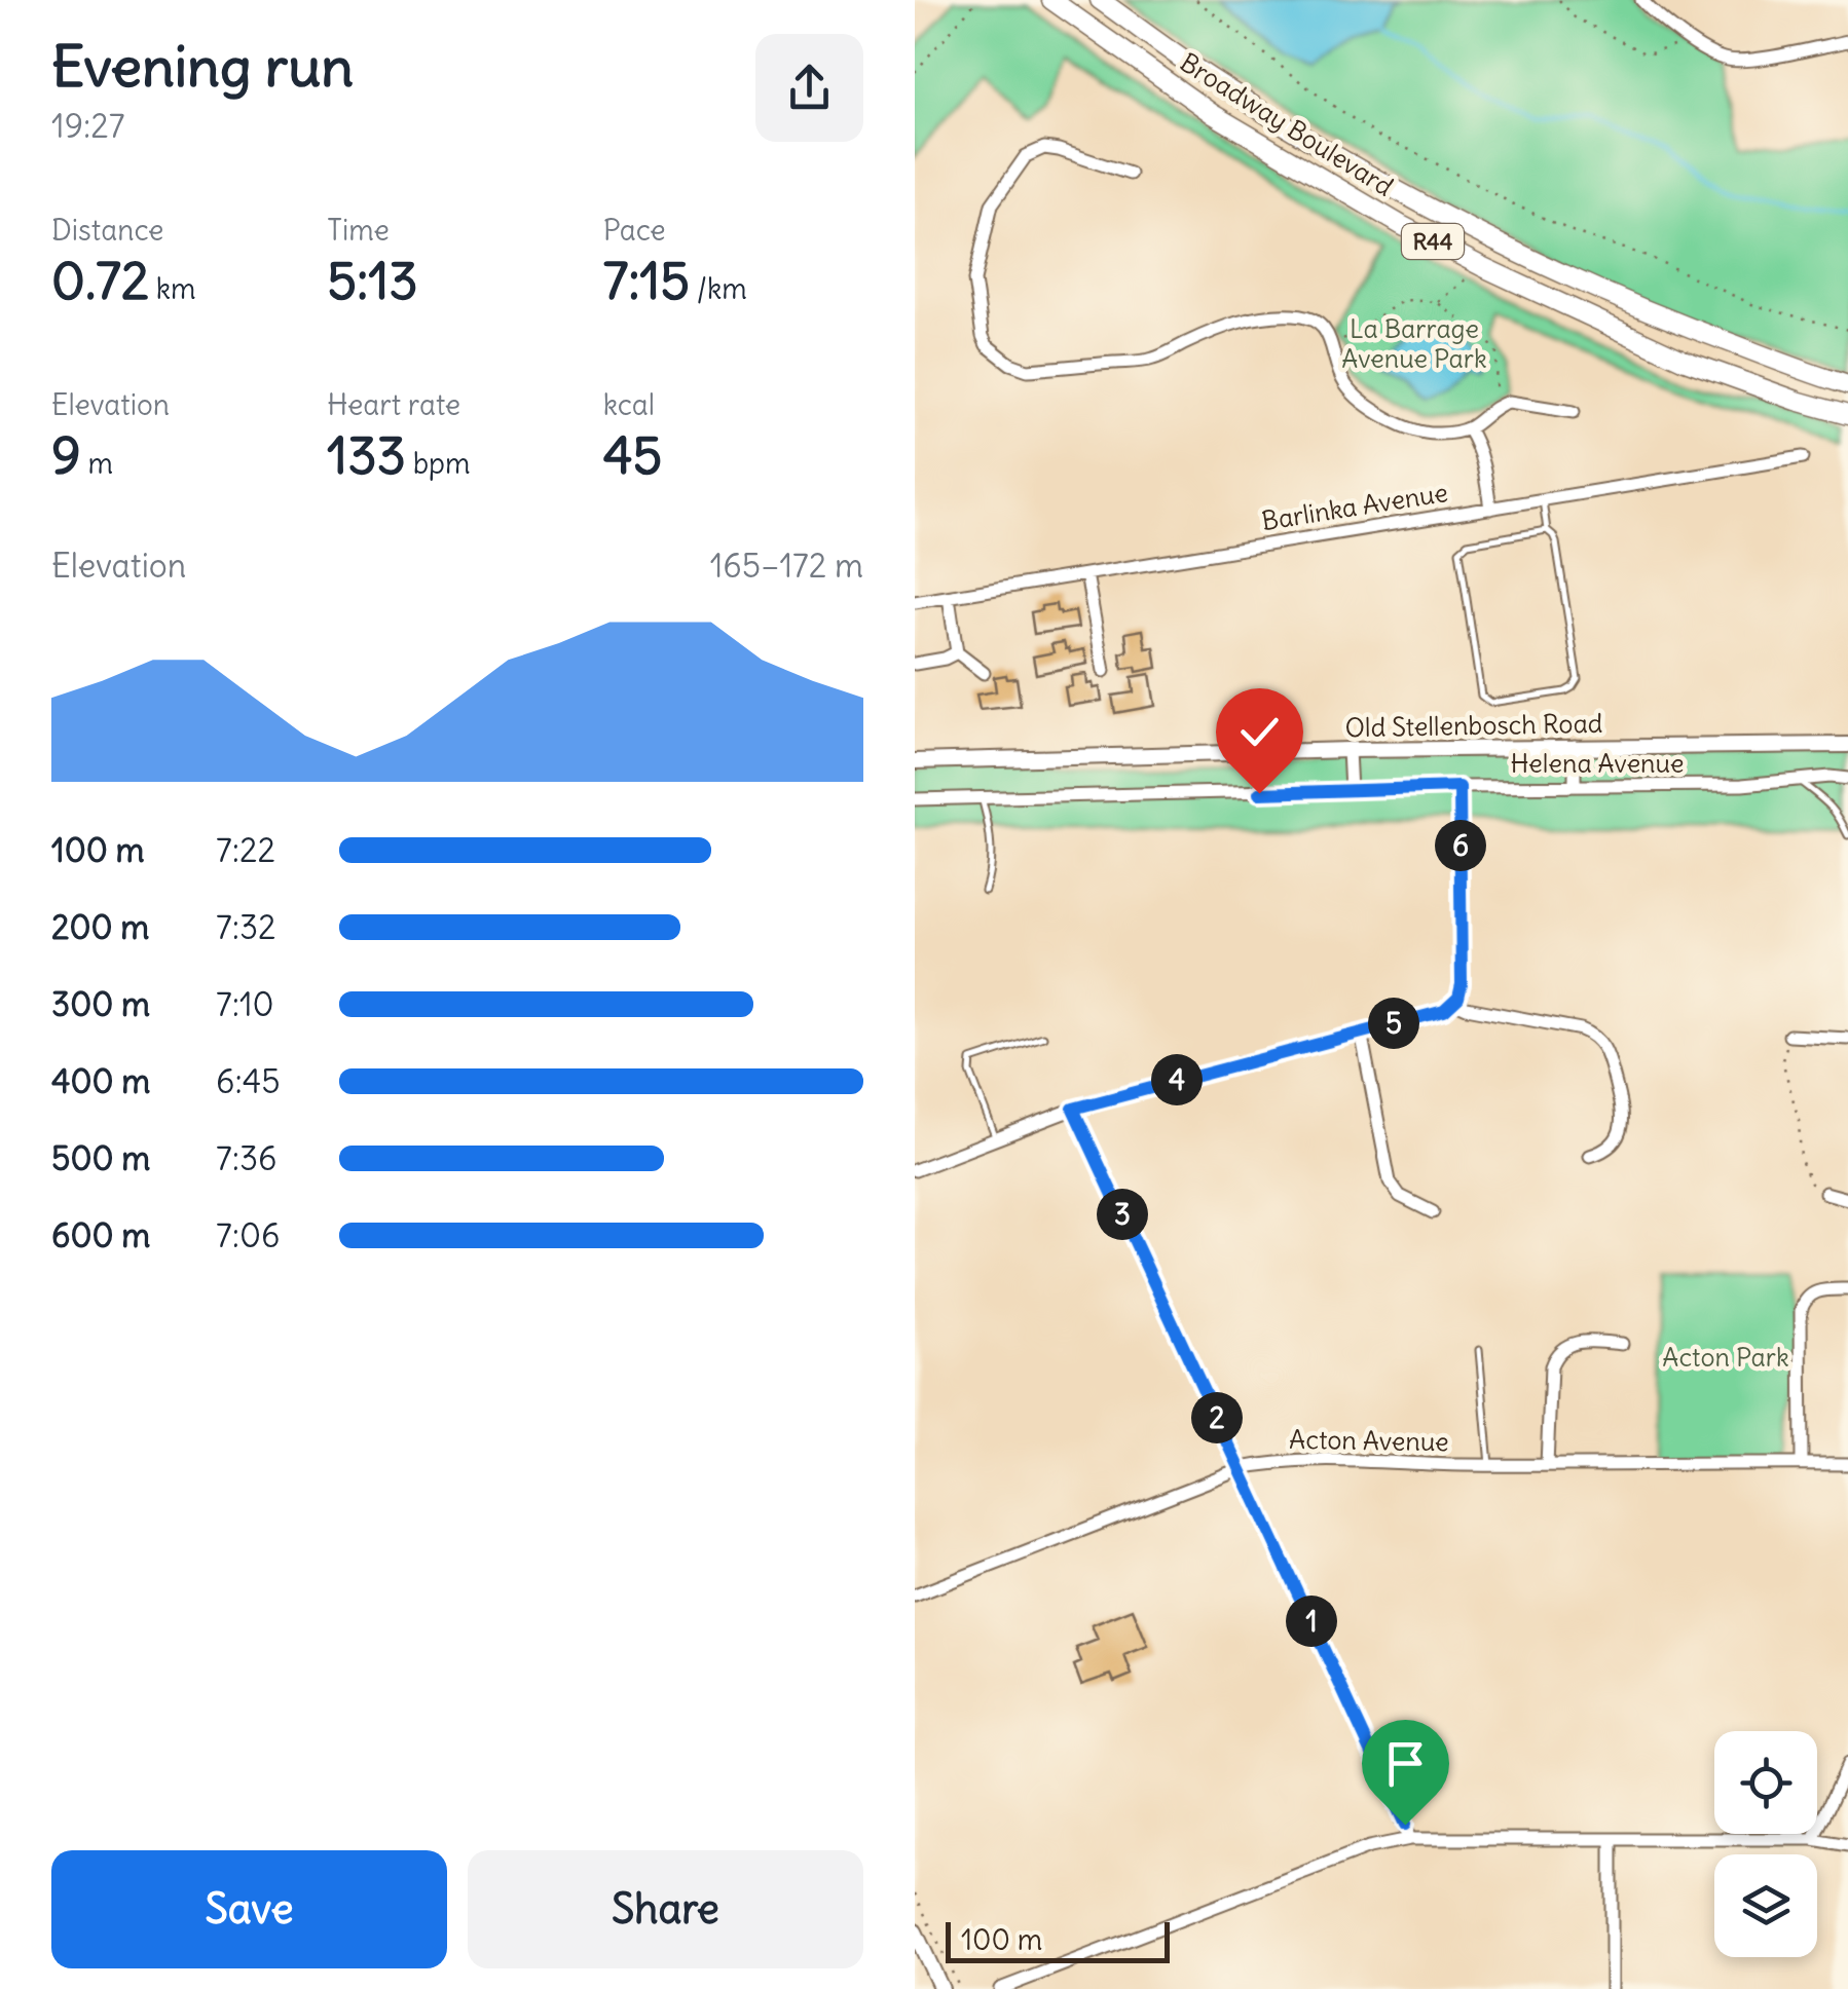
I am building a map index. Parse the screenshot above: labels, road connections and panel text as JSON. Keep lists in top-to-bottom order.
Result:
{
  "streets": {
    "main road": ["Broadway Boulevard", "R44"],
    "street": [
      "Barlinka Avenue",
      "Old Stellenbosch Road",
      "Helena Avenue",
      "Acton Avenue"
    ]
  },
  "parks": ["La Barrage Avenue Park", "Acton Park"],
  "scale_bar": "100 m",
  "page": {
    "heading": ["Evening run", "19:27"],
    "stats": [
      ["Distance", "0.72 km"],
      ["Time", "5:13"],
      ["Pace", "7:15 /km"],
      ["Elevation", "9 m"],
      ["Heart rate", "133 bpm"],
      ["kcal", "45"]
    ],
    "chart": ["Elevation", "165–172 m"],
    "list": [
      {
        "name": "100 m",
        "note": "7:22"
      },
      {
        "name": "200 m",
        "note": "7:32"
      },
      {
        "name": "300 m",
        "note": "7:10"
      },
      {
        "name": "400 m",
        "note": "6:45"
      },
      {
        "name": "500 m",
        "note": "7:36"
      },
      {
        "name": "600 m",
        "note": "7:06"
      }
    ],
    "pins": [
      "6",
      "5",
      "4",
      "3",
      "2",
      "1"
    ],
    "buttons": ["Save", "Share"],
    "scale": "100 m"
  }
}
